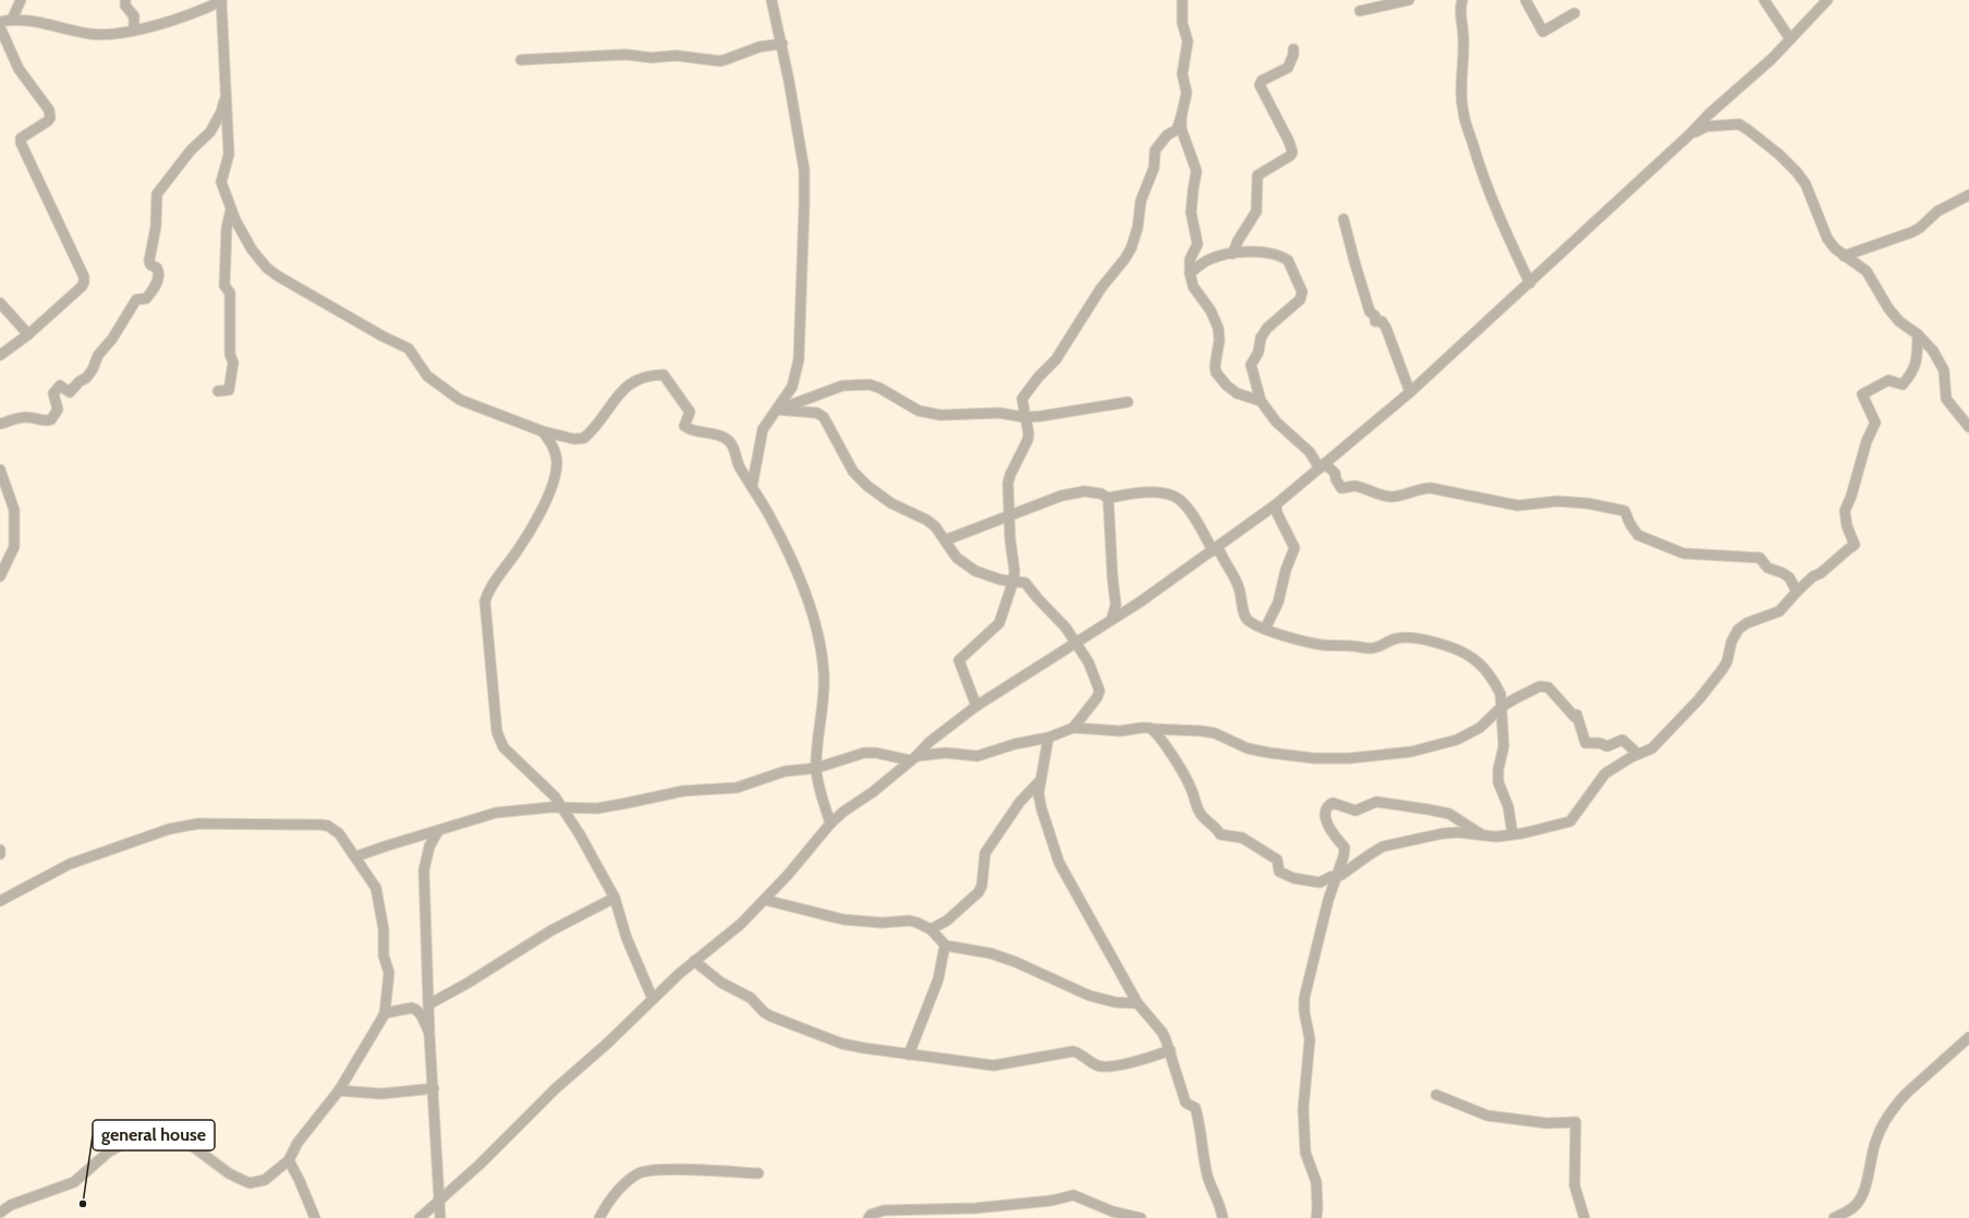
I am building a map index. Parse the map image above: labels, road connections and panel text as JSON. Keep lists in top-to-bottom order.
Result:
{
  "places": ["general house"]
}
